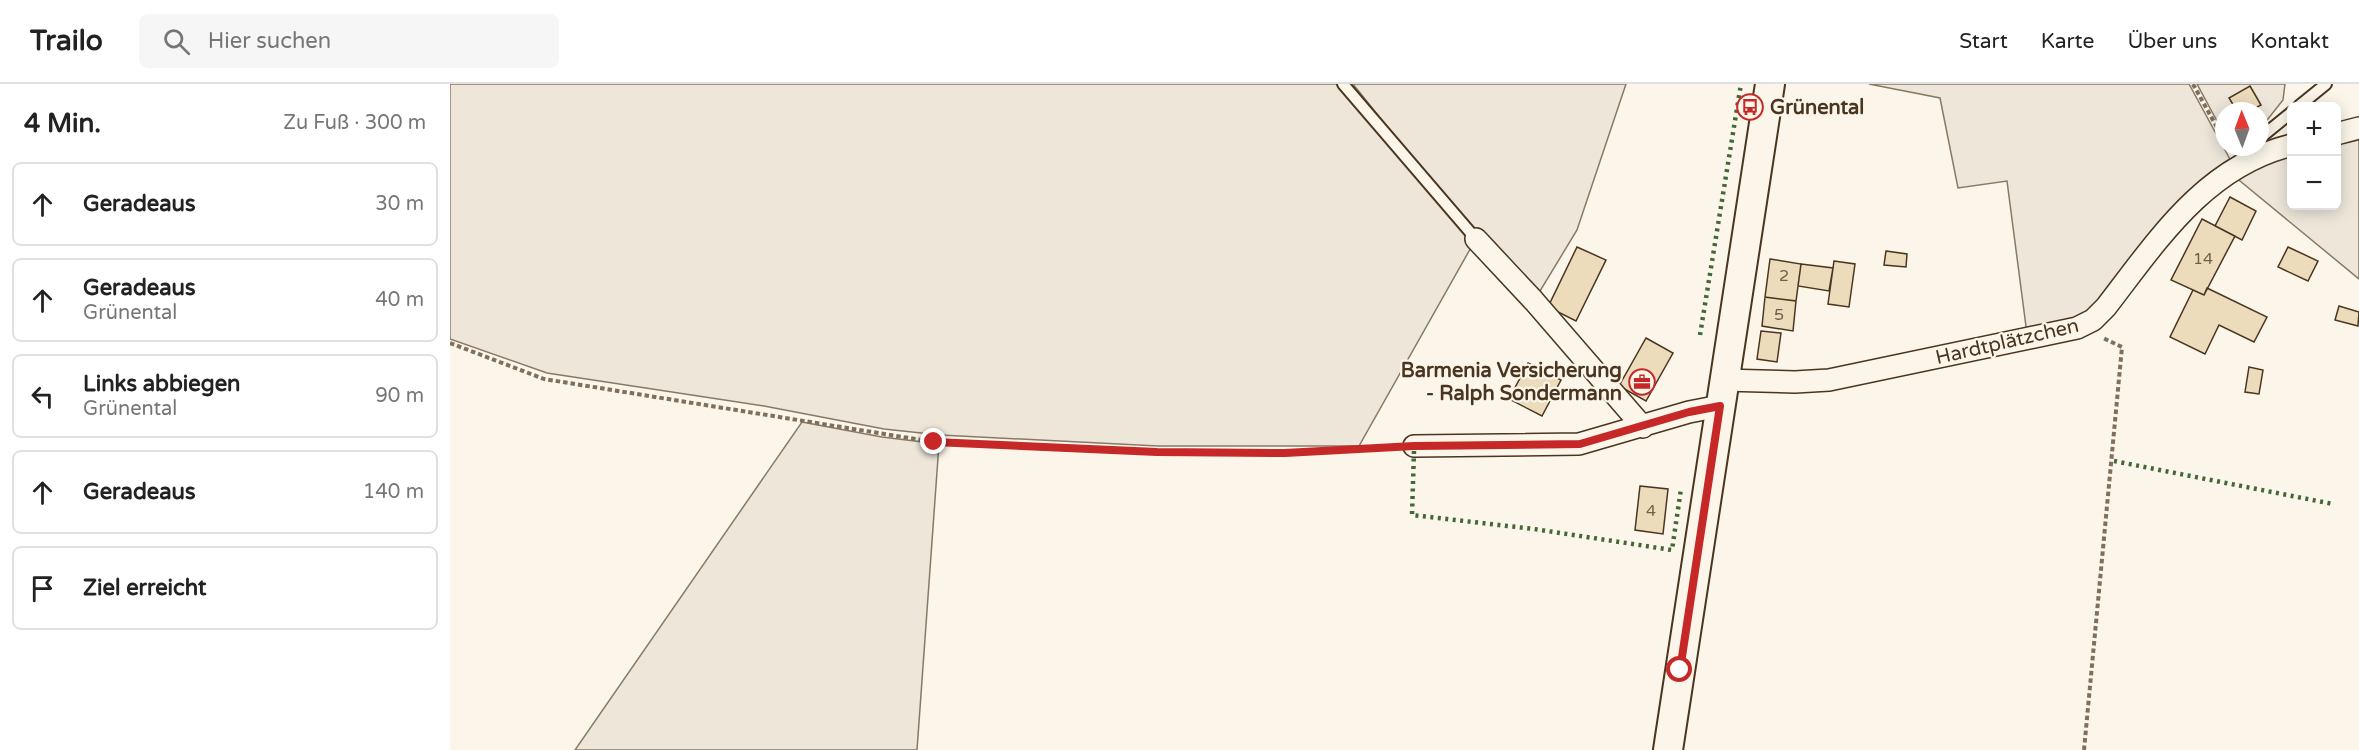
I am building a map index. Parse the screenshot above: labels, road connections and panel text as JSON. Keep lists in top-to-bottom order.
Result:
{
  "streets": {
    "street": ["Hardtplätzchen"]
  },
  "places": {
    "bus stop": ["Grünental"],
    "office": ["Barmenia Versicherung - Ralph Sondermann"]
  },
  "house_numbers": [
    "14",
    "2",
    "5",
    "4"
  ],
  "north": "top",
  "page": {
    "header": "Trailo",
    "search": "Hier suchen",
    "nav": [
      "Start",
      "Karte",
      "Über uns",
      "Kontakt"
    ],
    "heading": ["4 Min.", "Zu Fuß · 300 m"],
    "map_buttons": ["+", "−"],
    "list": [
      ["Geradeaus", "30 m"],
      ["Geradeaus", "Grünental", "40 m"],
      ["Links abbiegen", "Grünental", "90 m"],
      ["Geradeaus", "140 m"],
      "Ziel erreicht"
    ]
  }
}
